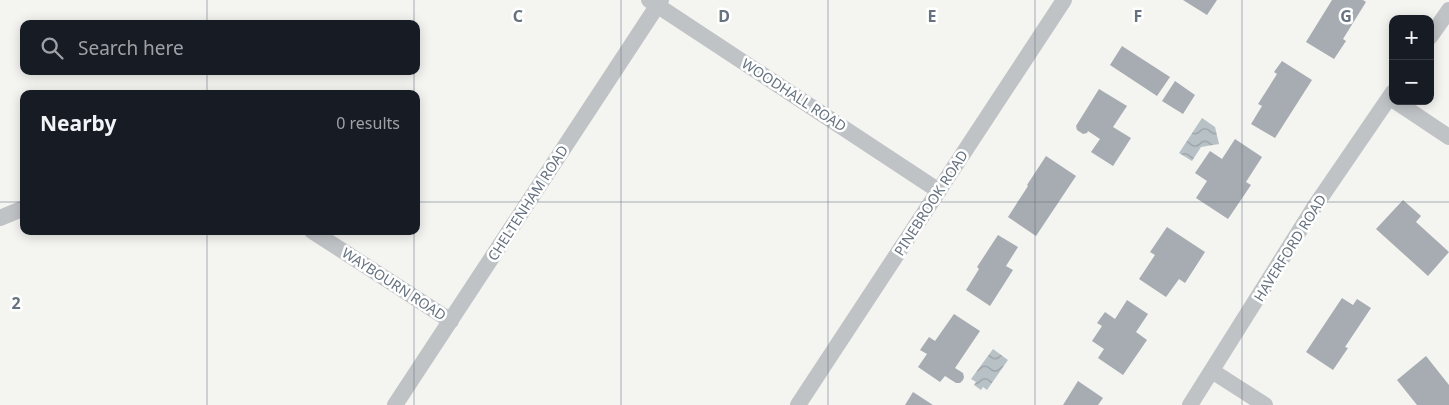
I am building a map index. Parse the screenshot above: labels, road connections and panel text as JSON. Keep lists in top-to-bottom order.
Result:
{
  "streets": {
    "street": [
      "WOODHALL ROAD",
      "CHELTENHAM ROAD",
      "PINEBROOK ROAD",
      "HAVERFORD ROAD",
      "WAYBOURN ROAD"
    ]
  },
  "crossings": [
    ["WOODHALL ROAD", "CHELTENHAM ROAD"],
    ["WOODHALL ROAD", "PINEBROOK ROAD"],
    ["CHELTENHAM ROAD", "WAYBOURN ROAD"]
  ],
  "page": {
    "map_buttons": ["+", "−"],
    "search": "Search here",
    "heading": ["Nearby", "0 results"]
  },
  "grid": {
    "columns": [
      "C",
      "D",
      "E",
      "F",
      "G"
    ],
    "rows": ["2"]
  }
}
